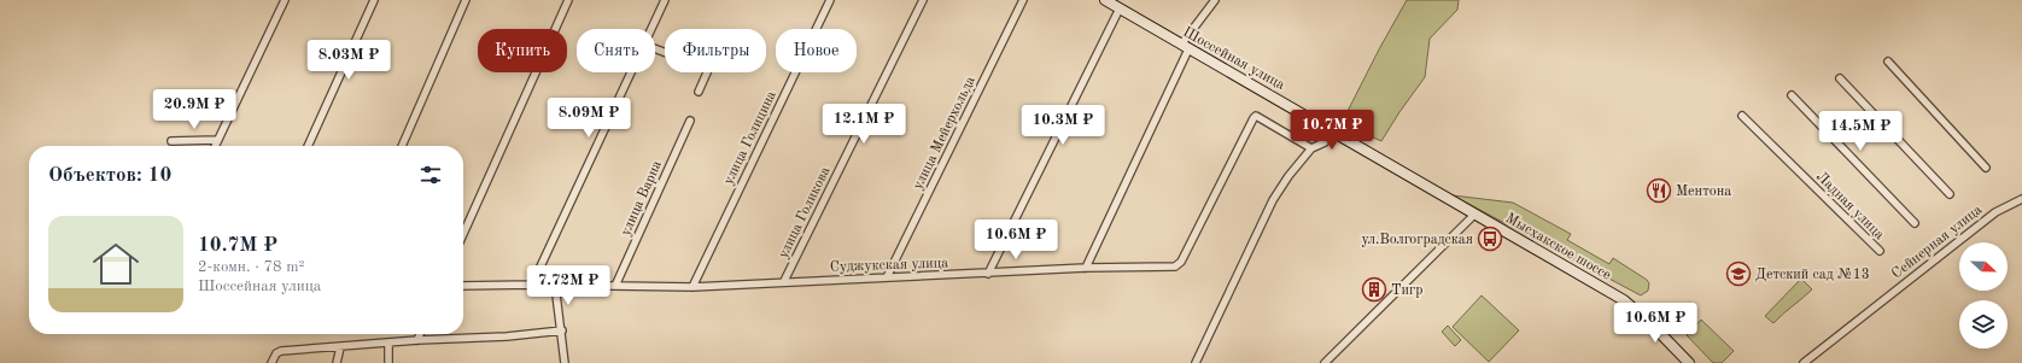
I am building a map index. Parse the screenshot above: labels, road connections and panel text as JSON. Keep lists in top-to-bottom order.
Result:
{
  "streets": {
    "street": [
      "Шоссейная улица",
      "улица Мейерхольда",
      "улица Голицина",
      "улица Варна",
      "Ладная улица",
      "улица Голикова",
      "Сейнерная улица",
      "Мысхакское шоссе",
      "Суджукская улица"
    ]
  },
  "crossings": [
    ["Шоссейная улица", "Мысхакское шоссе"],
    ["улица Мейерхольда", "Суджукская улица"],
    ["улица Голицина", "Суджукская улица"],
    ["улица Варна", "Суджукская улица"],
    ["улица Голикова", "Суджукская улица"]
  ],
  "places": {
    "restaurant": ["Ментона"],
    "bus stop": ["ул.Волгоградская"],
    "school or university": ["Детский сад №13"],
    "building": ["Тигр"]
  },
  "north": "right",
  "page": {
    "chip": [
      "Купить",
      "Снять",
      "Фильтры",
      "Новое"
    ],
    "price": [
      "8.03M ₽",
      "20.9M ₽",
      "8.09M ₽",
      "12.1M ₽",
      "10.3M ₽",
      "10.7M ₽",
      "14.5M ₽",
      "10.6M ₽",
      "7.72M ₽",
      "10.6M ₽"
    ],
    "heading": "Объектов: 10",
    "list": [
      {
        "name": "10.7M ₽",
        "note": "2-комн. · 78 m² · Шоссейная улица"
      }
    ]
  }
}
